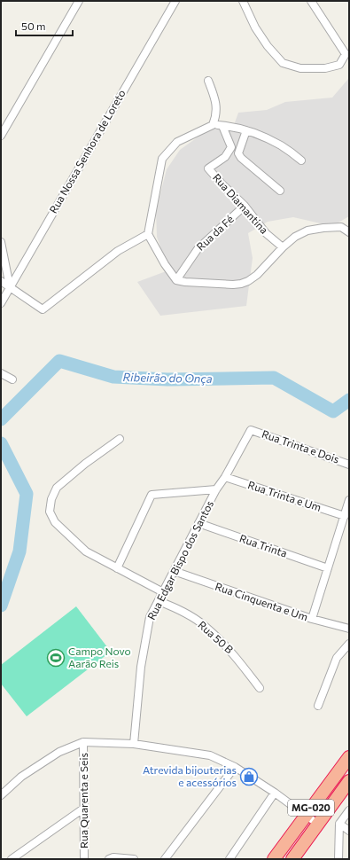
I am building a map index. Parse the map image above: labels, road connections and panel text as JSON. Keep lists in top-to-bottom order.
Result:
{
  "streets": {
    "highway": ["MG-020"],
    "street": [
      "Rua Nossa Senhora de Loreto",
      "Rua Diamantina",
      "Rua da Fé",
      "Rua Trinta e Dois",
      "Rua Trinta e Um",
      "Rua Trinta",
      "Rua Edgar Bispo dos Santos",
      "Rua Cinquenta e Um",
      "Rua 50 B",
      "Rua Quarenta e Seis"
    ]
  },
  "crossings": [
    ["Rua Diamantina", "Rua da Fé"],
    ["Rua Trinta e Dois", "Rua Edgar Bispo dos Santos"],
    ["Rua Trinta e Um", "Rua Edgar Bispo dos Santos"],
    ["Rua Trinta", "Rua Edgar Bispo dos Santos"],
    ["Rua Edgar Bispo dos Santos", "Rua Cinquenta e Um"],
    ["Rua Edgar Bispo dos Santos", "Rua 50 B"]
  ],
  "water": ["Ribeirão do Onça"],
  "places": {
    "sports": ["Campo Novo Aarão Reis"],
    "shop": ["Atrevida bijouterias e acessórios"]
  },
  "scale_bar": "50 m"
}
